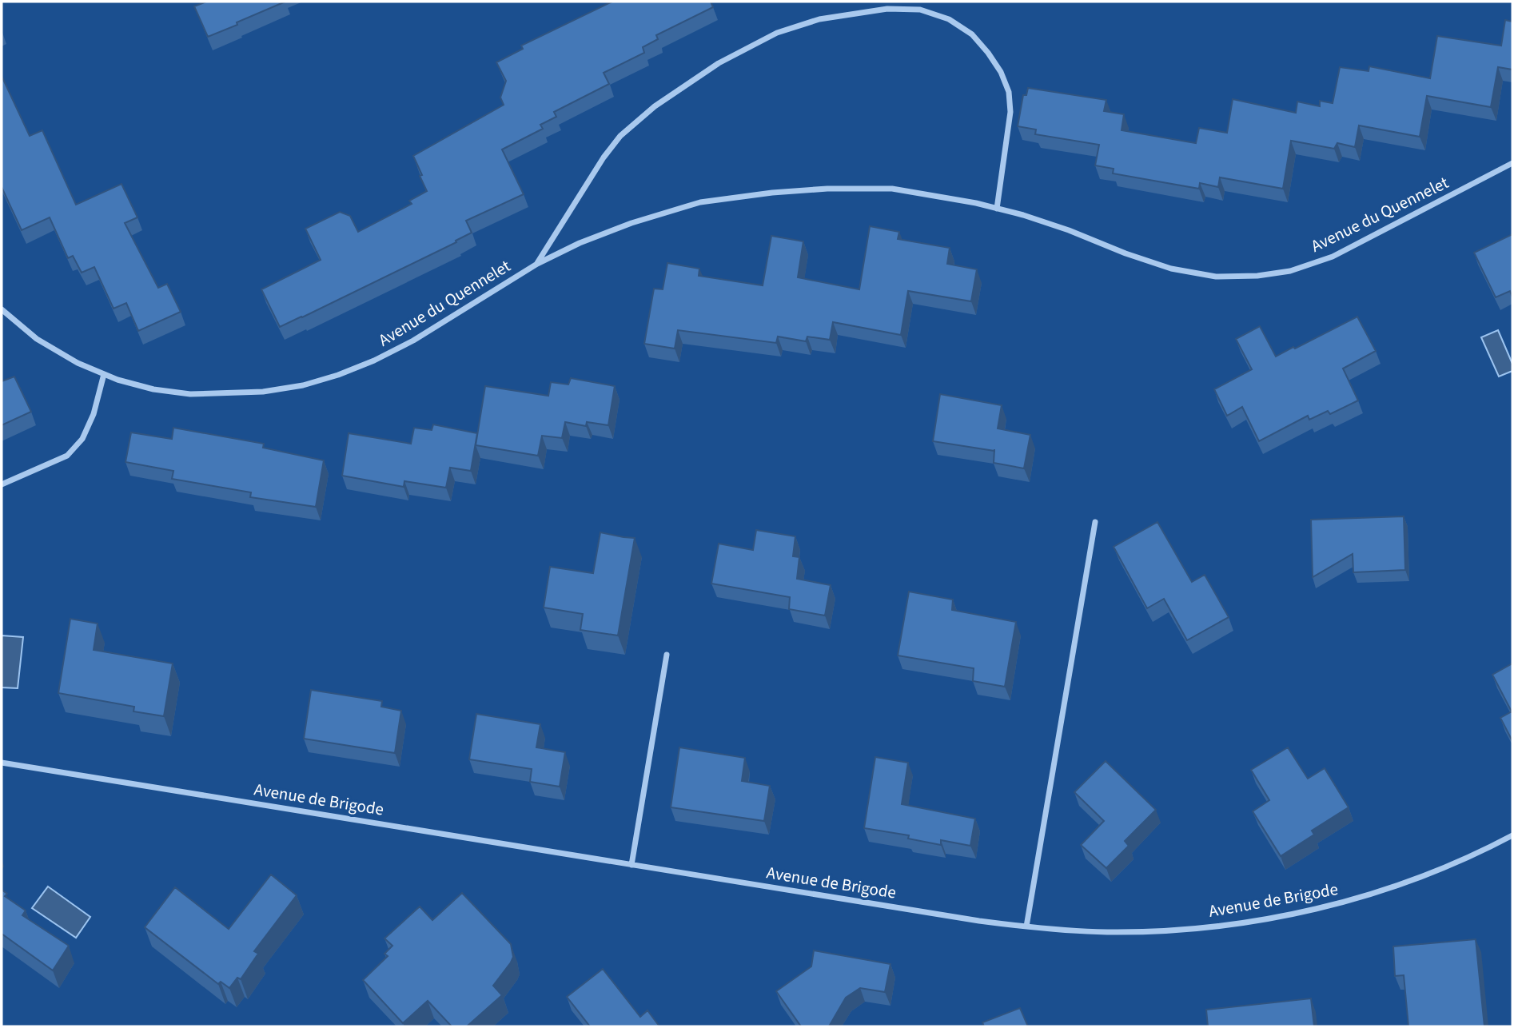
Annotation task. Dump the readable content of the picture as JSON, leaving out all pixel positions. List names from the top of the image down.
{
  "streets": {
    "street": ["Avenue du Quennelet", "Avenue de Brigode"]
  }
}
